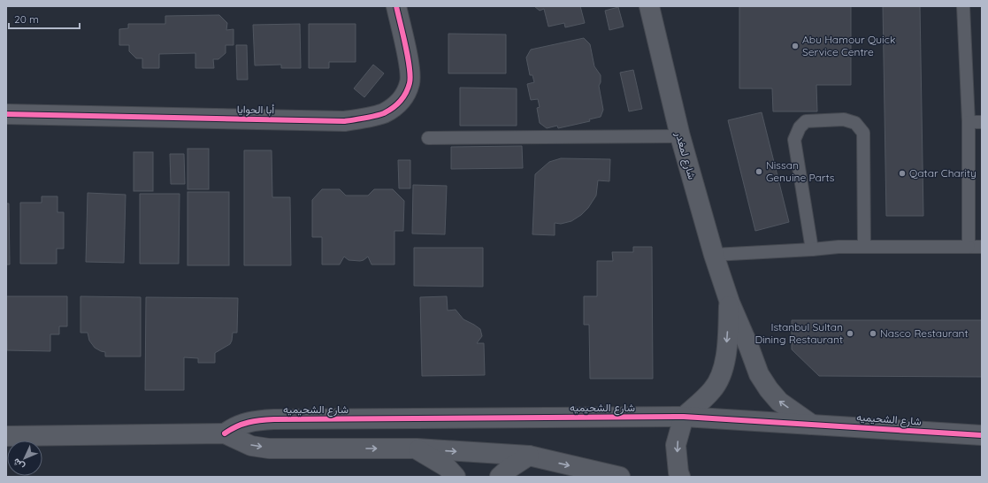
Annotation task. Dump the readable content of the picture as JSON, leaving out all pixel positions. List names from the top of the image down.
{
  "streets": {
    "street": ["أبا الحوايا", "شارع لمغدر", "شارع الشحيميه"]
  },
  "crossings": [
    ["شارع لمغدر", "شارع الشحيميه"]
  ],
  "places": [
    "Abu Hamour Quick Service Centre",
    "Nissan Genuine Parts",
    "Qatar Charity",
    "Istanbul Sultan Dining Restaurant",
    "Nasco Restaurant"
  ],
  "scale_bar": "20 m",
  "north": "bottom left"
}
